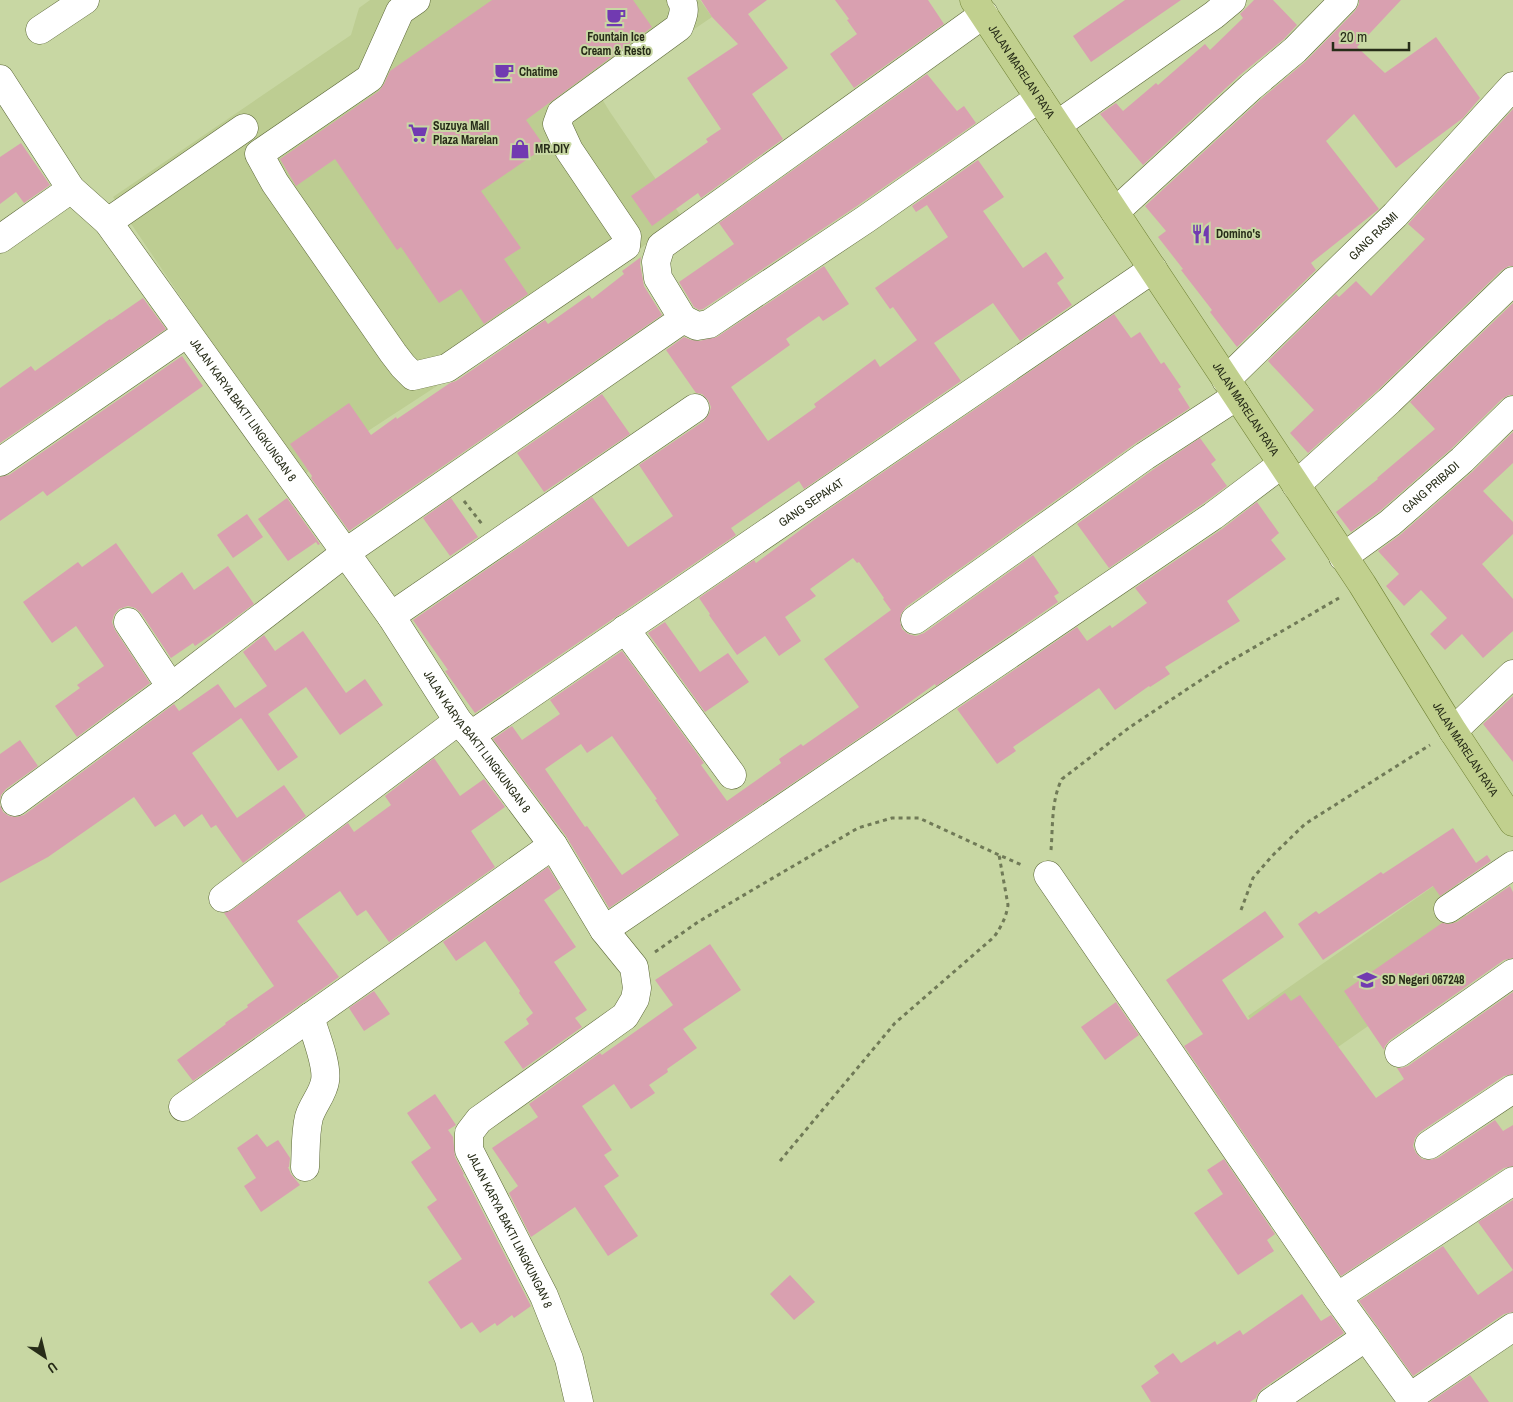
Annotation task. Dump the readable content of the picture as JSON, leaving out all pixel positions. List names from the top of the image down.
{
  "streets": {
    "main road": ["JALAN MARELAN RAYA"],
    "street": [
      "GANG RASMI",
      "JALAN KARYA BAKTI LINGKUNGAN 8",
      "GANG PRIBADI",
      "GANG SEPAKAT"
    ]
  },
  "crossings": [
    ["JALAN MARELAN RAYA", "GANG RASMI"],
    ["JALAN MARELAN RAYA", "GANG PRIBADI"],
    ["JALAN MARELAN RAYA", "GANG SEPAKAT"],
    ["JALAN KARYA BAKTI LINGKUNGAN 8", "GANG SEPAKAT"]
  ],
  "places": {
    "cafe": ["Fountain Ice Cream & Resto", "Chatime"],
    "supermarket": ["Suzuya Mall Plaza Marelan"],
    "shop": ["MR.DIY"],
    "restaurant": ["Domino's"],
    "school or university": ["SD Negeri 067248"]
  },
  "scale_bar": "20 m",
  "north": "bottom right"
}
